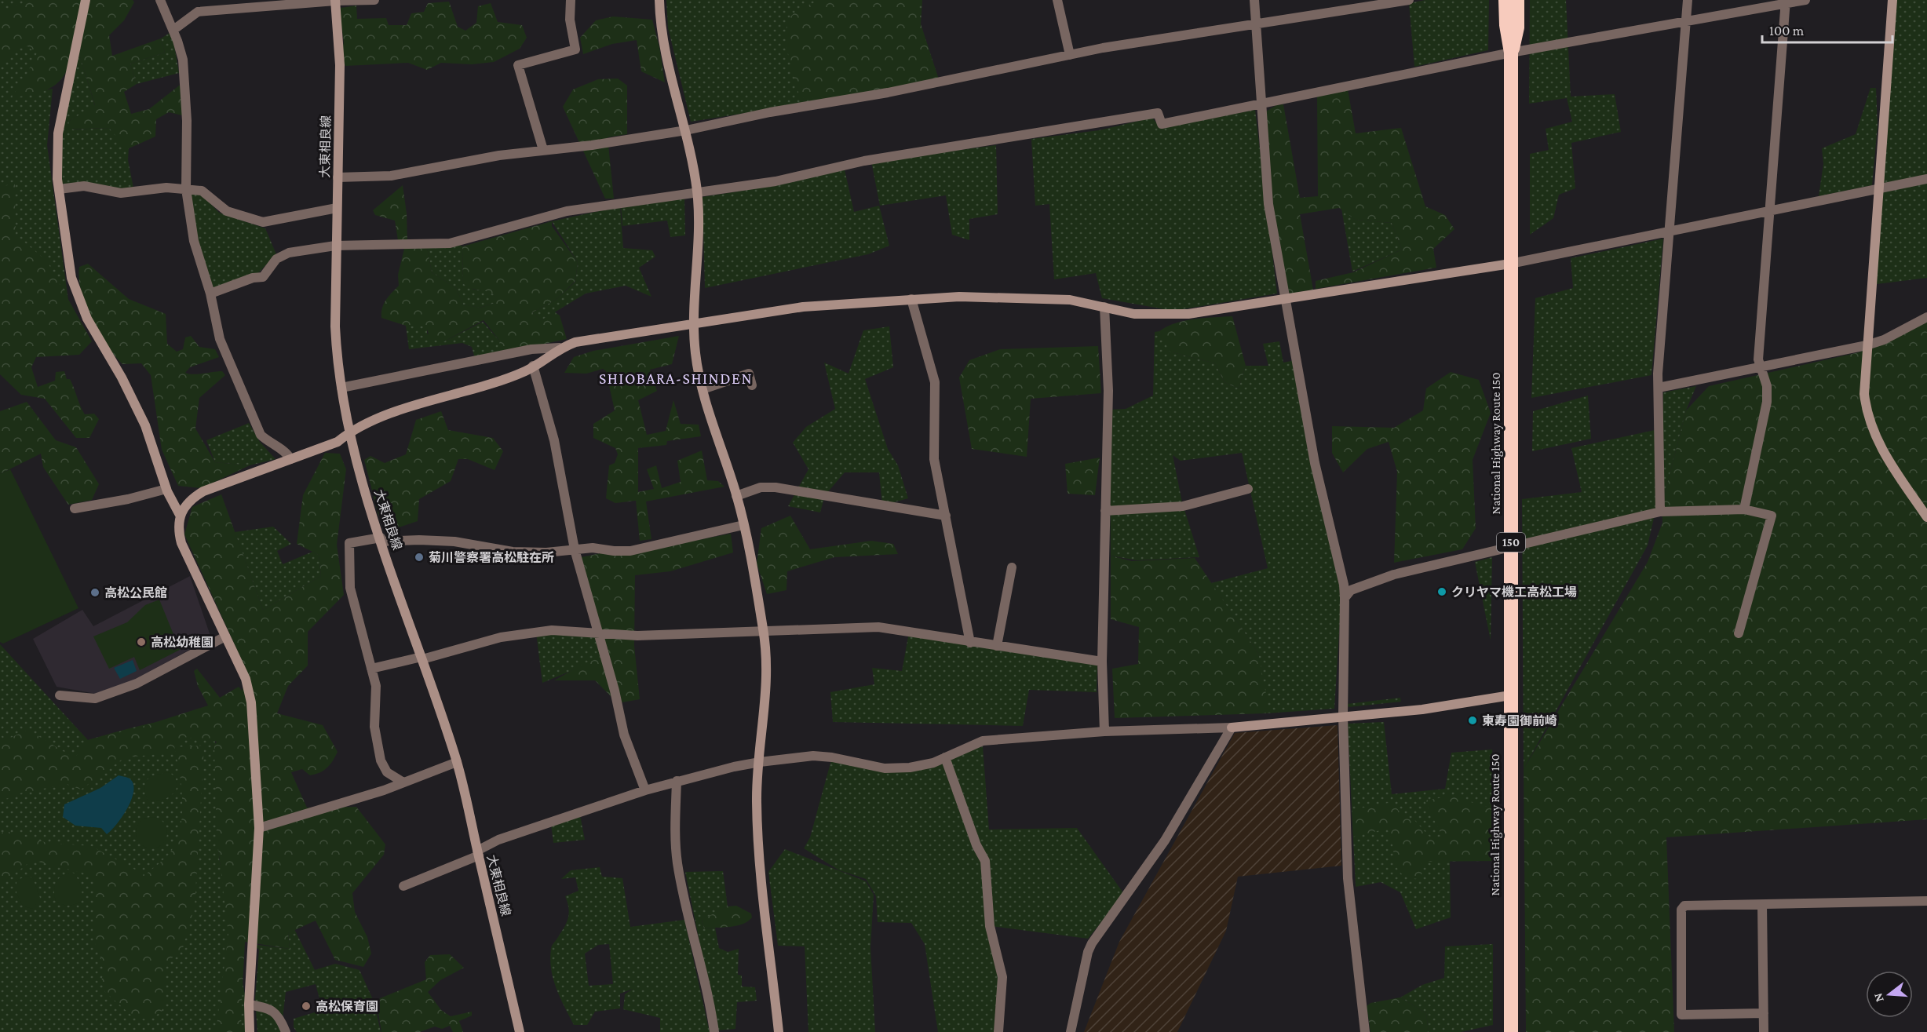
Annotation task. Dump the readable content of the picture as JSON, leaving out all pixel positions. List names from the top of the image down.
{
  "streets": {
    "highway": ["National Highway Route 150", "150"],
    "street": ["大東相良線"]
  },
  "districts": ["SHIOBARA-SHINDEN"],
  "places": [
    "菊川警察署高松駐在所",
    "クリヤマ機工高松工場",
    "高松公民館",
    "高松幼稚園",
    "東寿園御前崎",
    "高松保育園"
  ],
  "scale_bar": "100 m",
  "north": "left"
}
